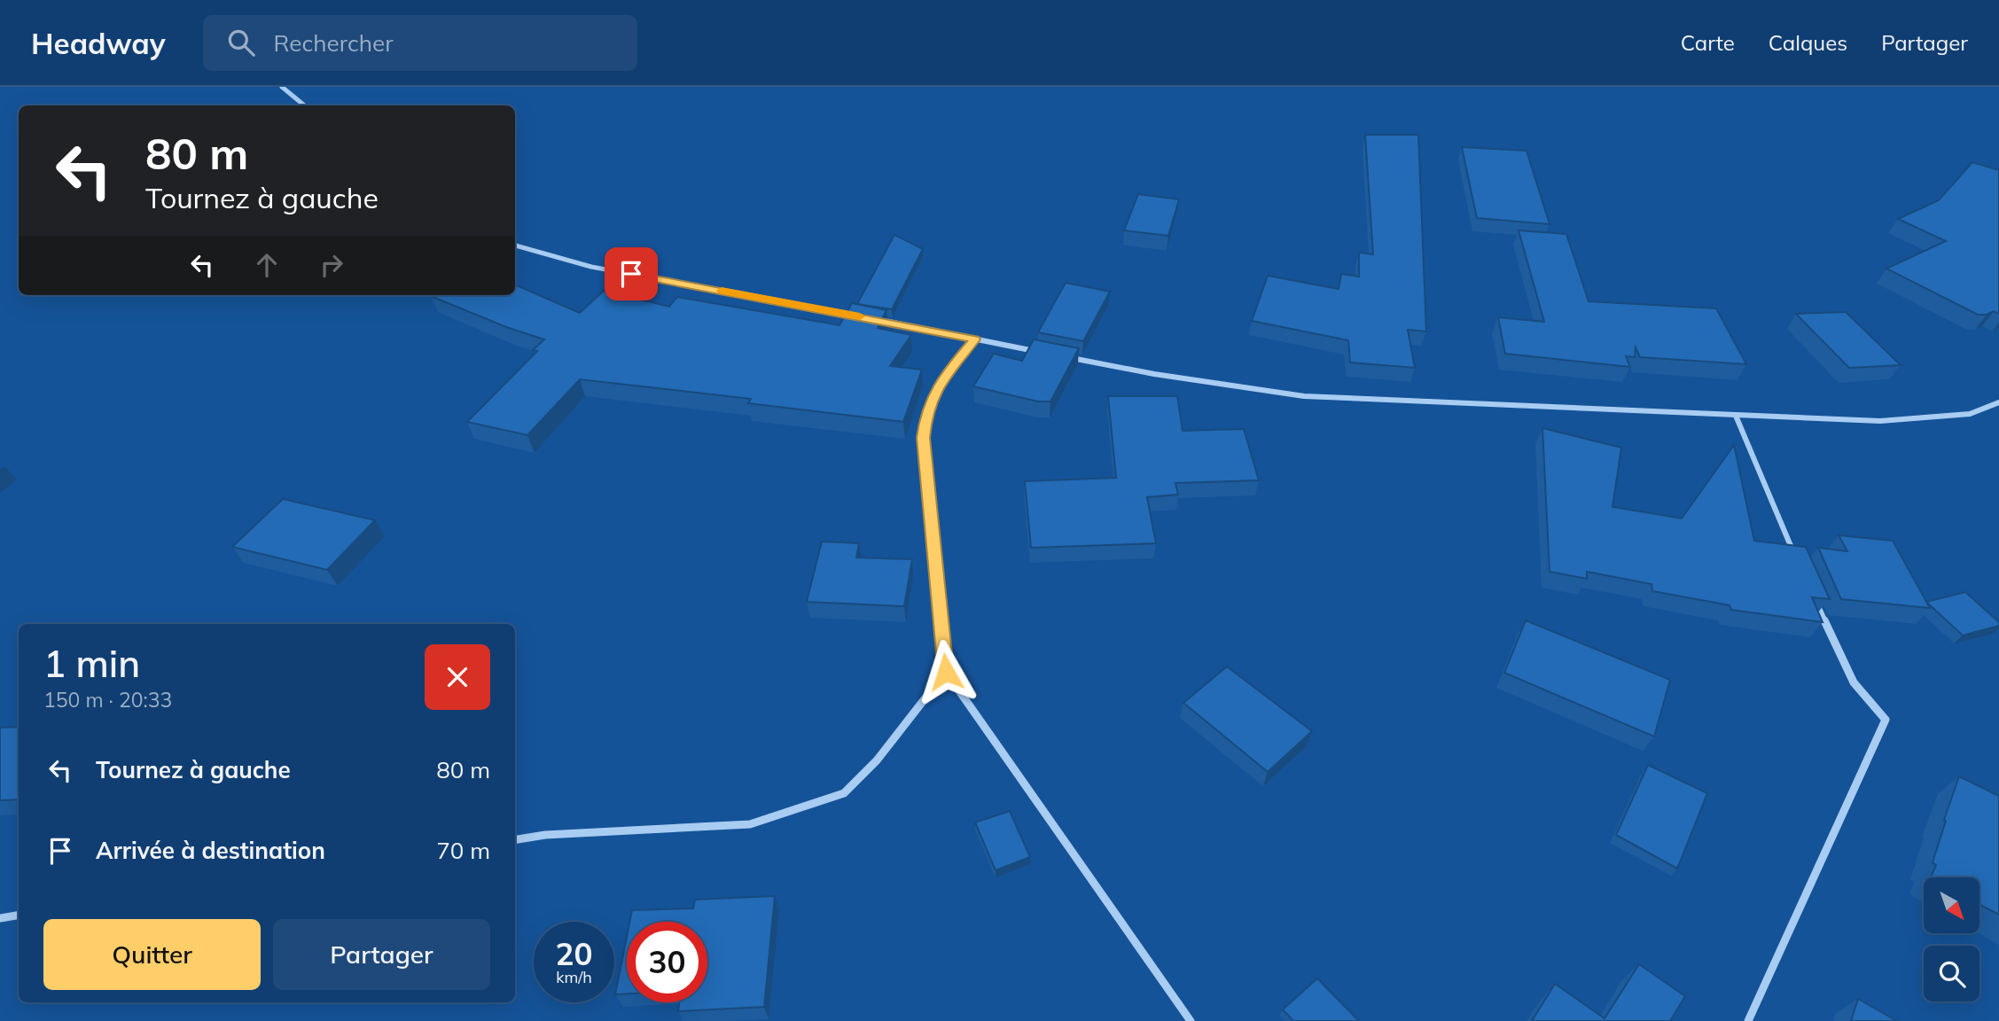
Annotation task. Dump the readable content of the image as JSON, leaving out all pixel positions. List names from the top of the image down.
{
  "north": "bottom right",
  "page": {
    "header": "Headway",
    "search": "Rechercher",
    "nav": ["Carte", "Calques", "Partager"],
    "turn": ["80 m", "Tournez à gauche"],
    "heading": ["1 min", "150 m · 20:33"],
    "list": [
      {
        "name": "Tournez à gauche",
        "value": "80 m"
      },
      {
        "name": "Arrivée à destination",
        "value": "70 m"
      }
    ],
    "buttons": ["Quitter", "Partager"],
    "speed": "20 km/h",
    "limit": "30"
  }
}
